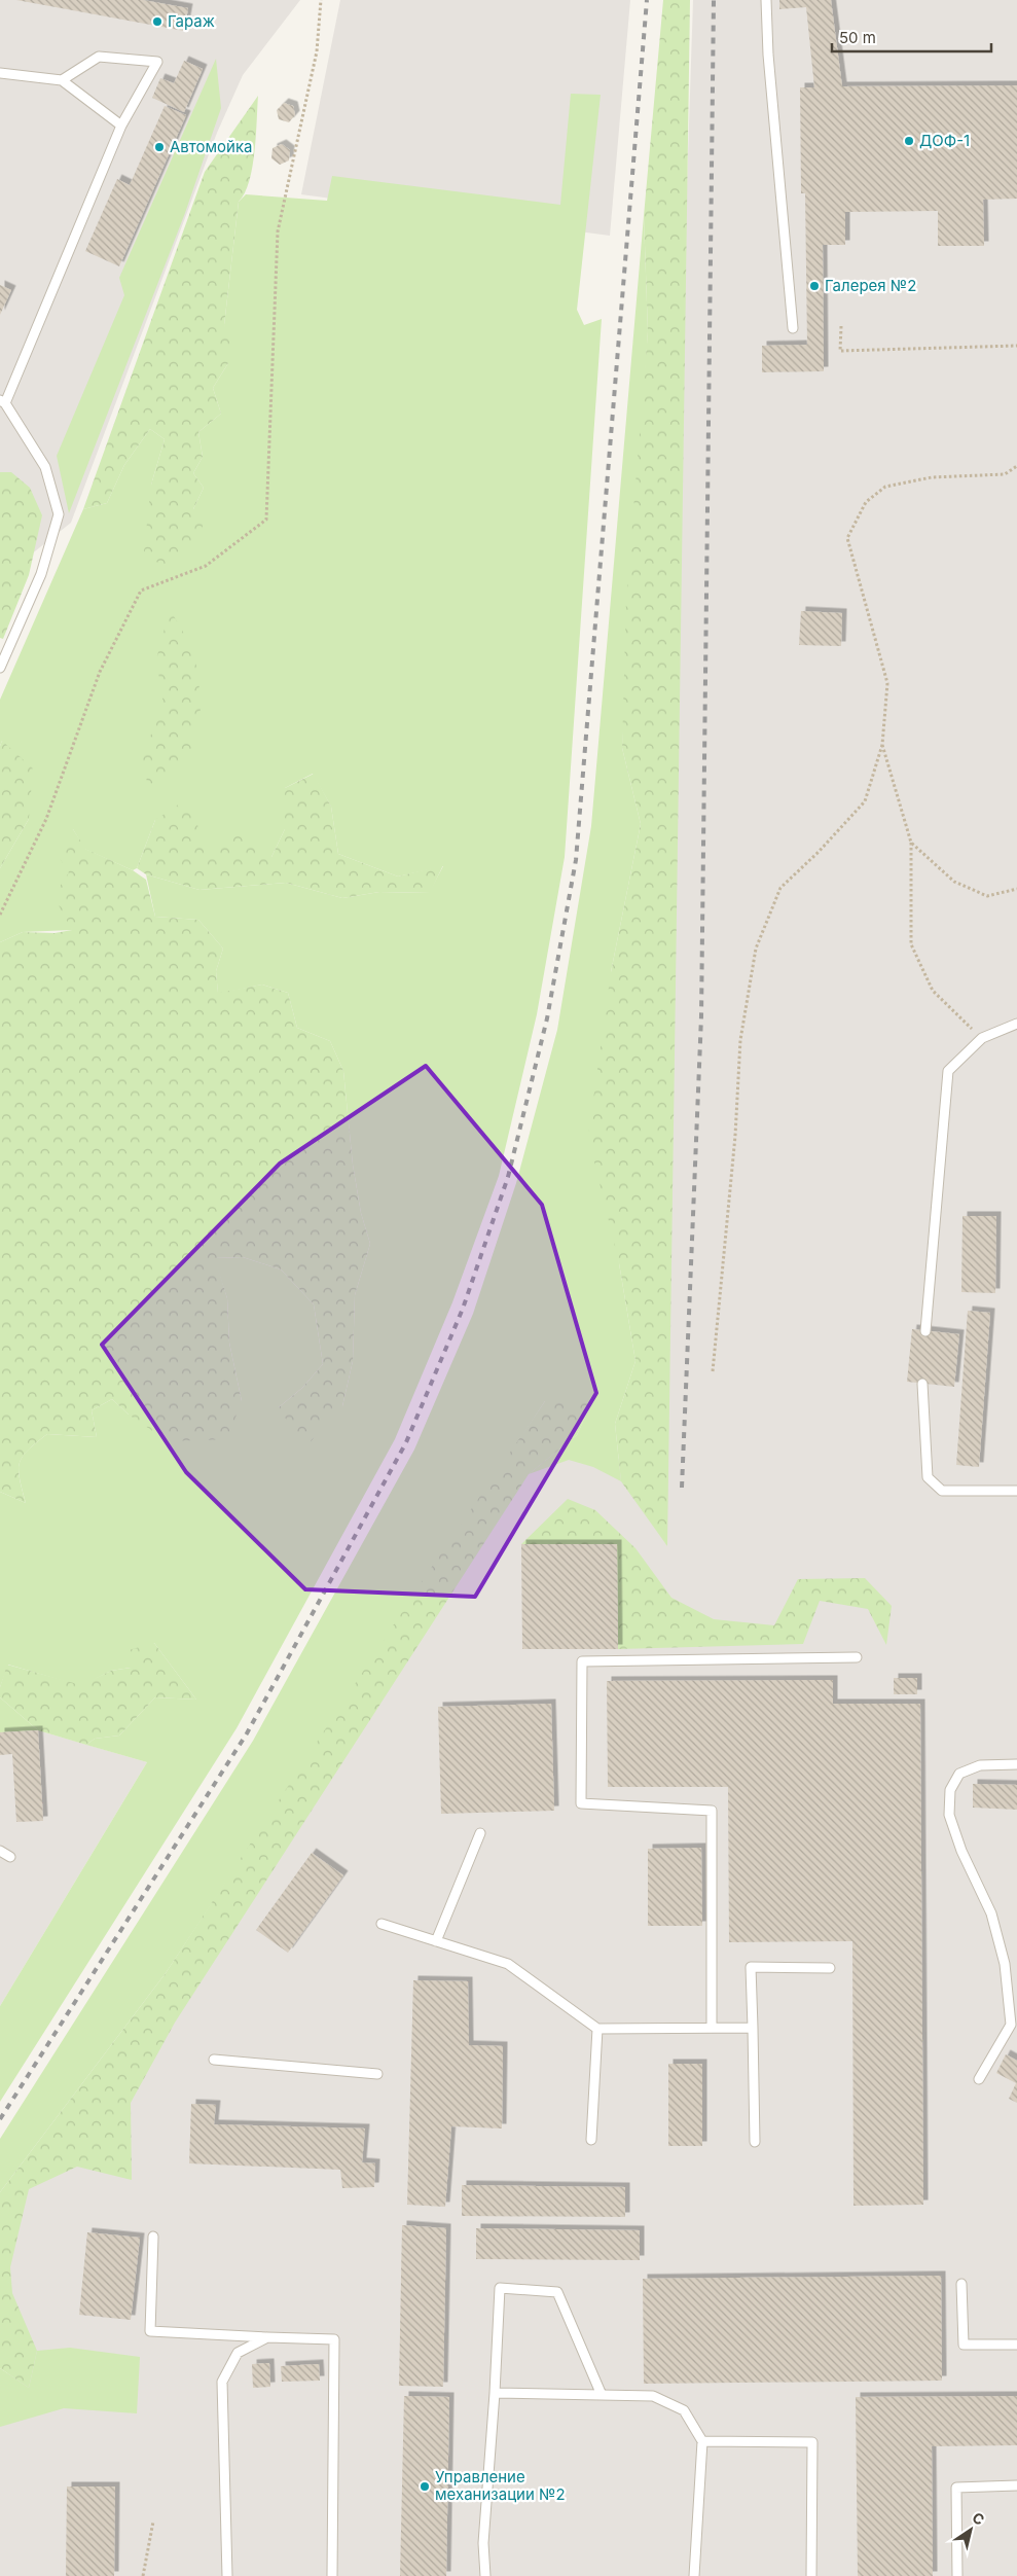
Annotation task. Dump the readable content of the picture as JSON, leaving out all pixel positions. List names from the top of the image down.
{
  "places": [
    "Гараж",
    "ДОФ-1",
    "Автомойка",
    "Галерея №2",
    "Управление механизации №2"
  ],
  "scale_bar": "50 m",
  "north": "top right"
}
